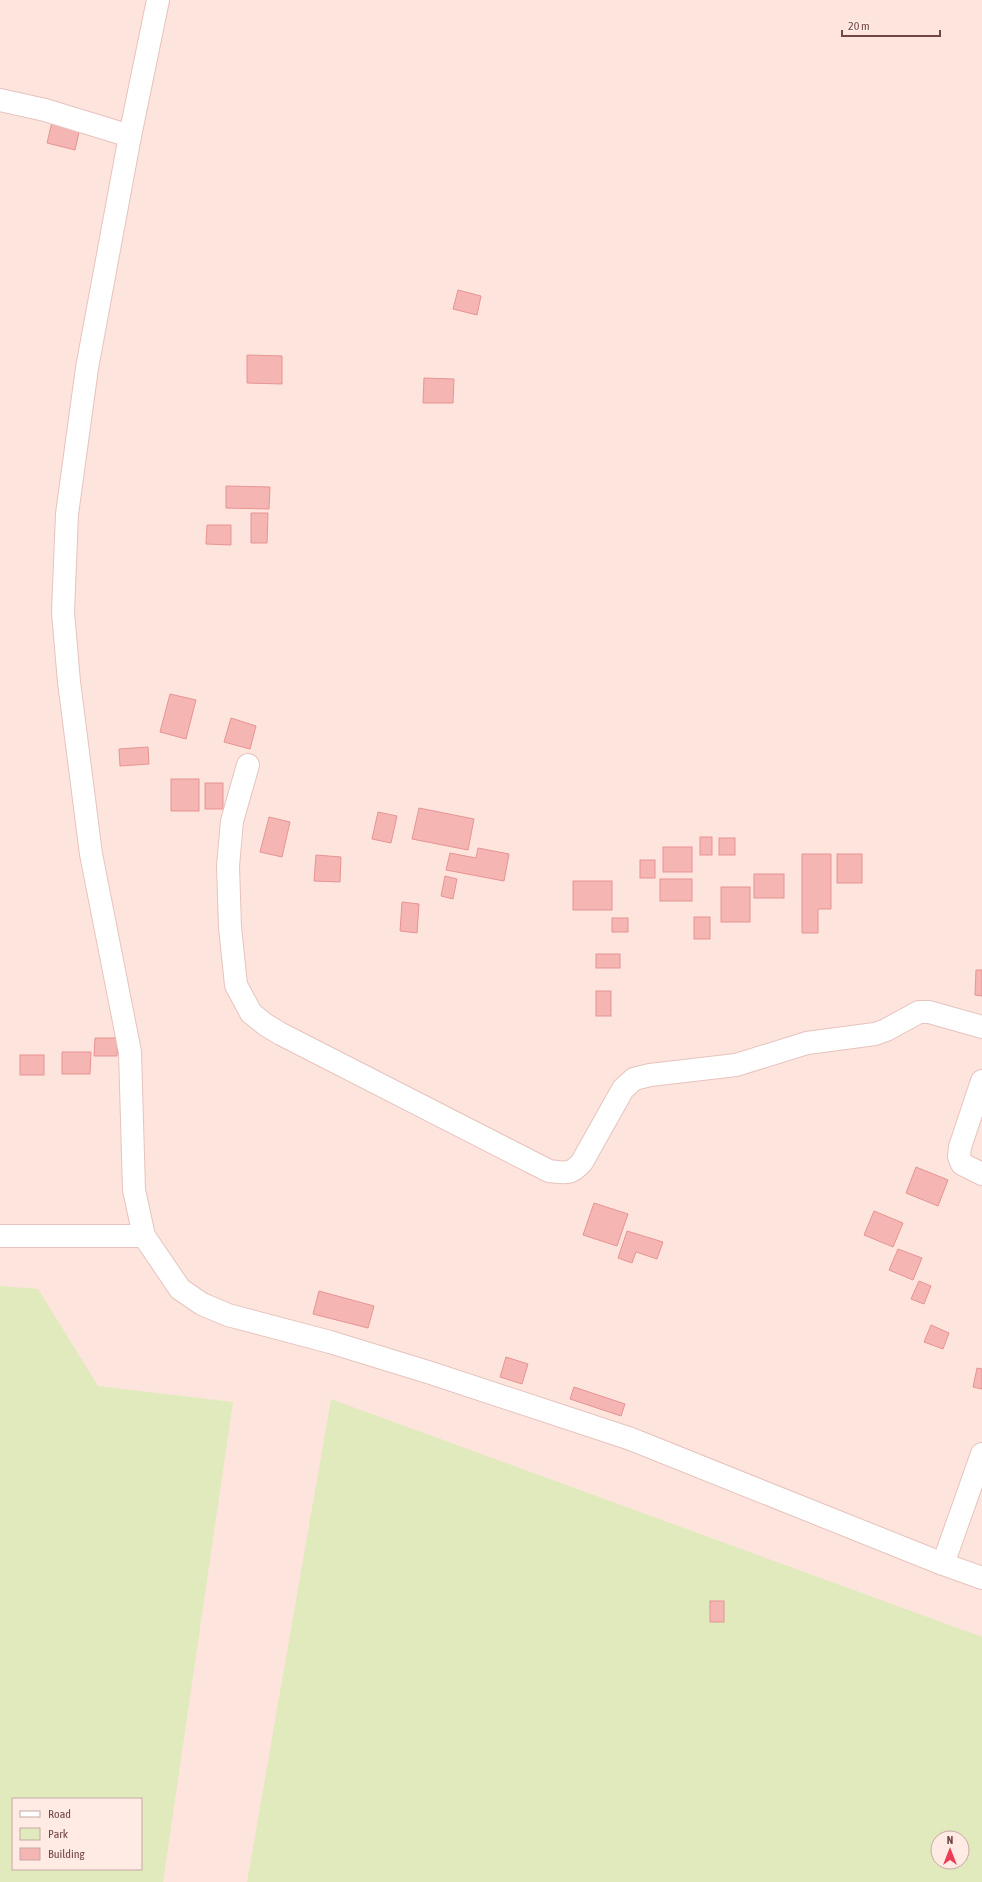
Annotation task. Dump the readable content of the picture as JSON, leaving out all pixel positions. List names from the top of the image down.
{
  "legend": ["Road", "Park", "Building"],
  "scale_bar": "20 m",
  "north": "top"
}
